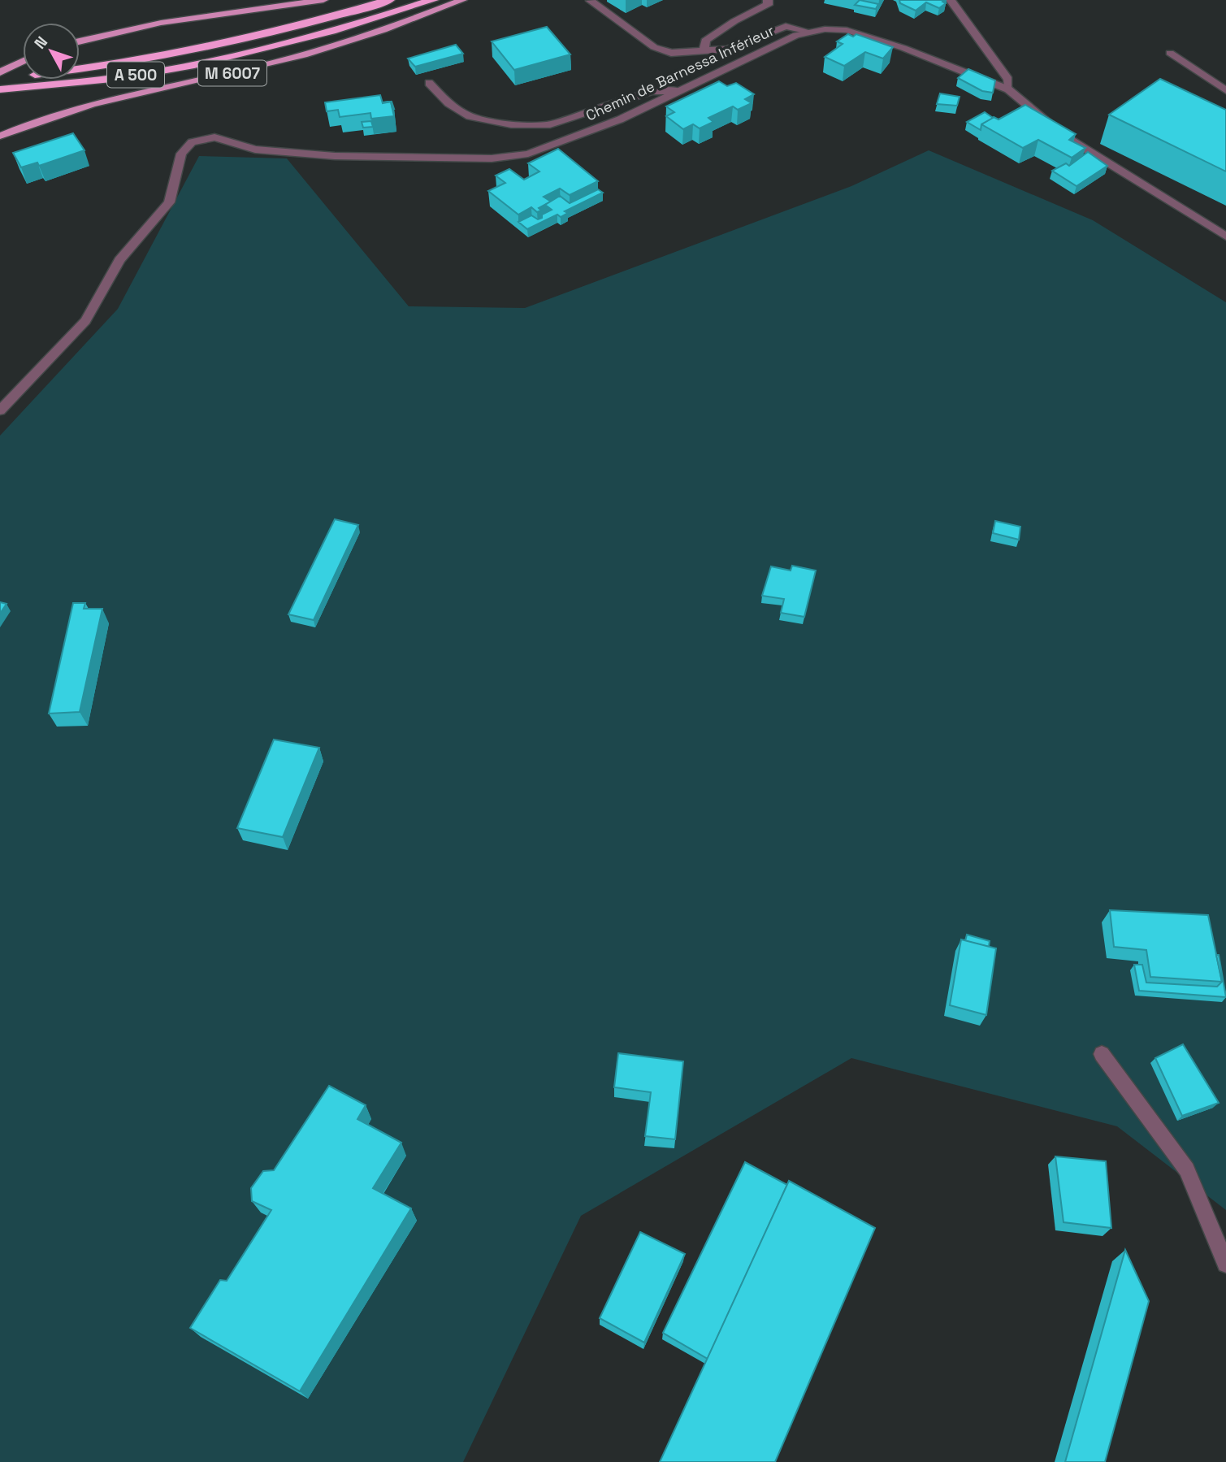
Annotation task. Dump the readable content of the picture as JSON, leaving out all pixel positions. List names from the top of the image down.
{
  "streets": {
    "highway": ["A 500"],
    "main road": ["M 6007"],
    "street": ["Chemin de Barnessa Inférieur"]
  },
  "north": "top left"
}
